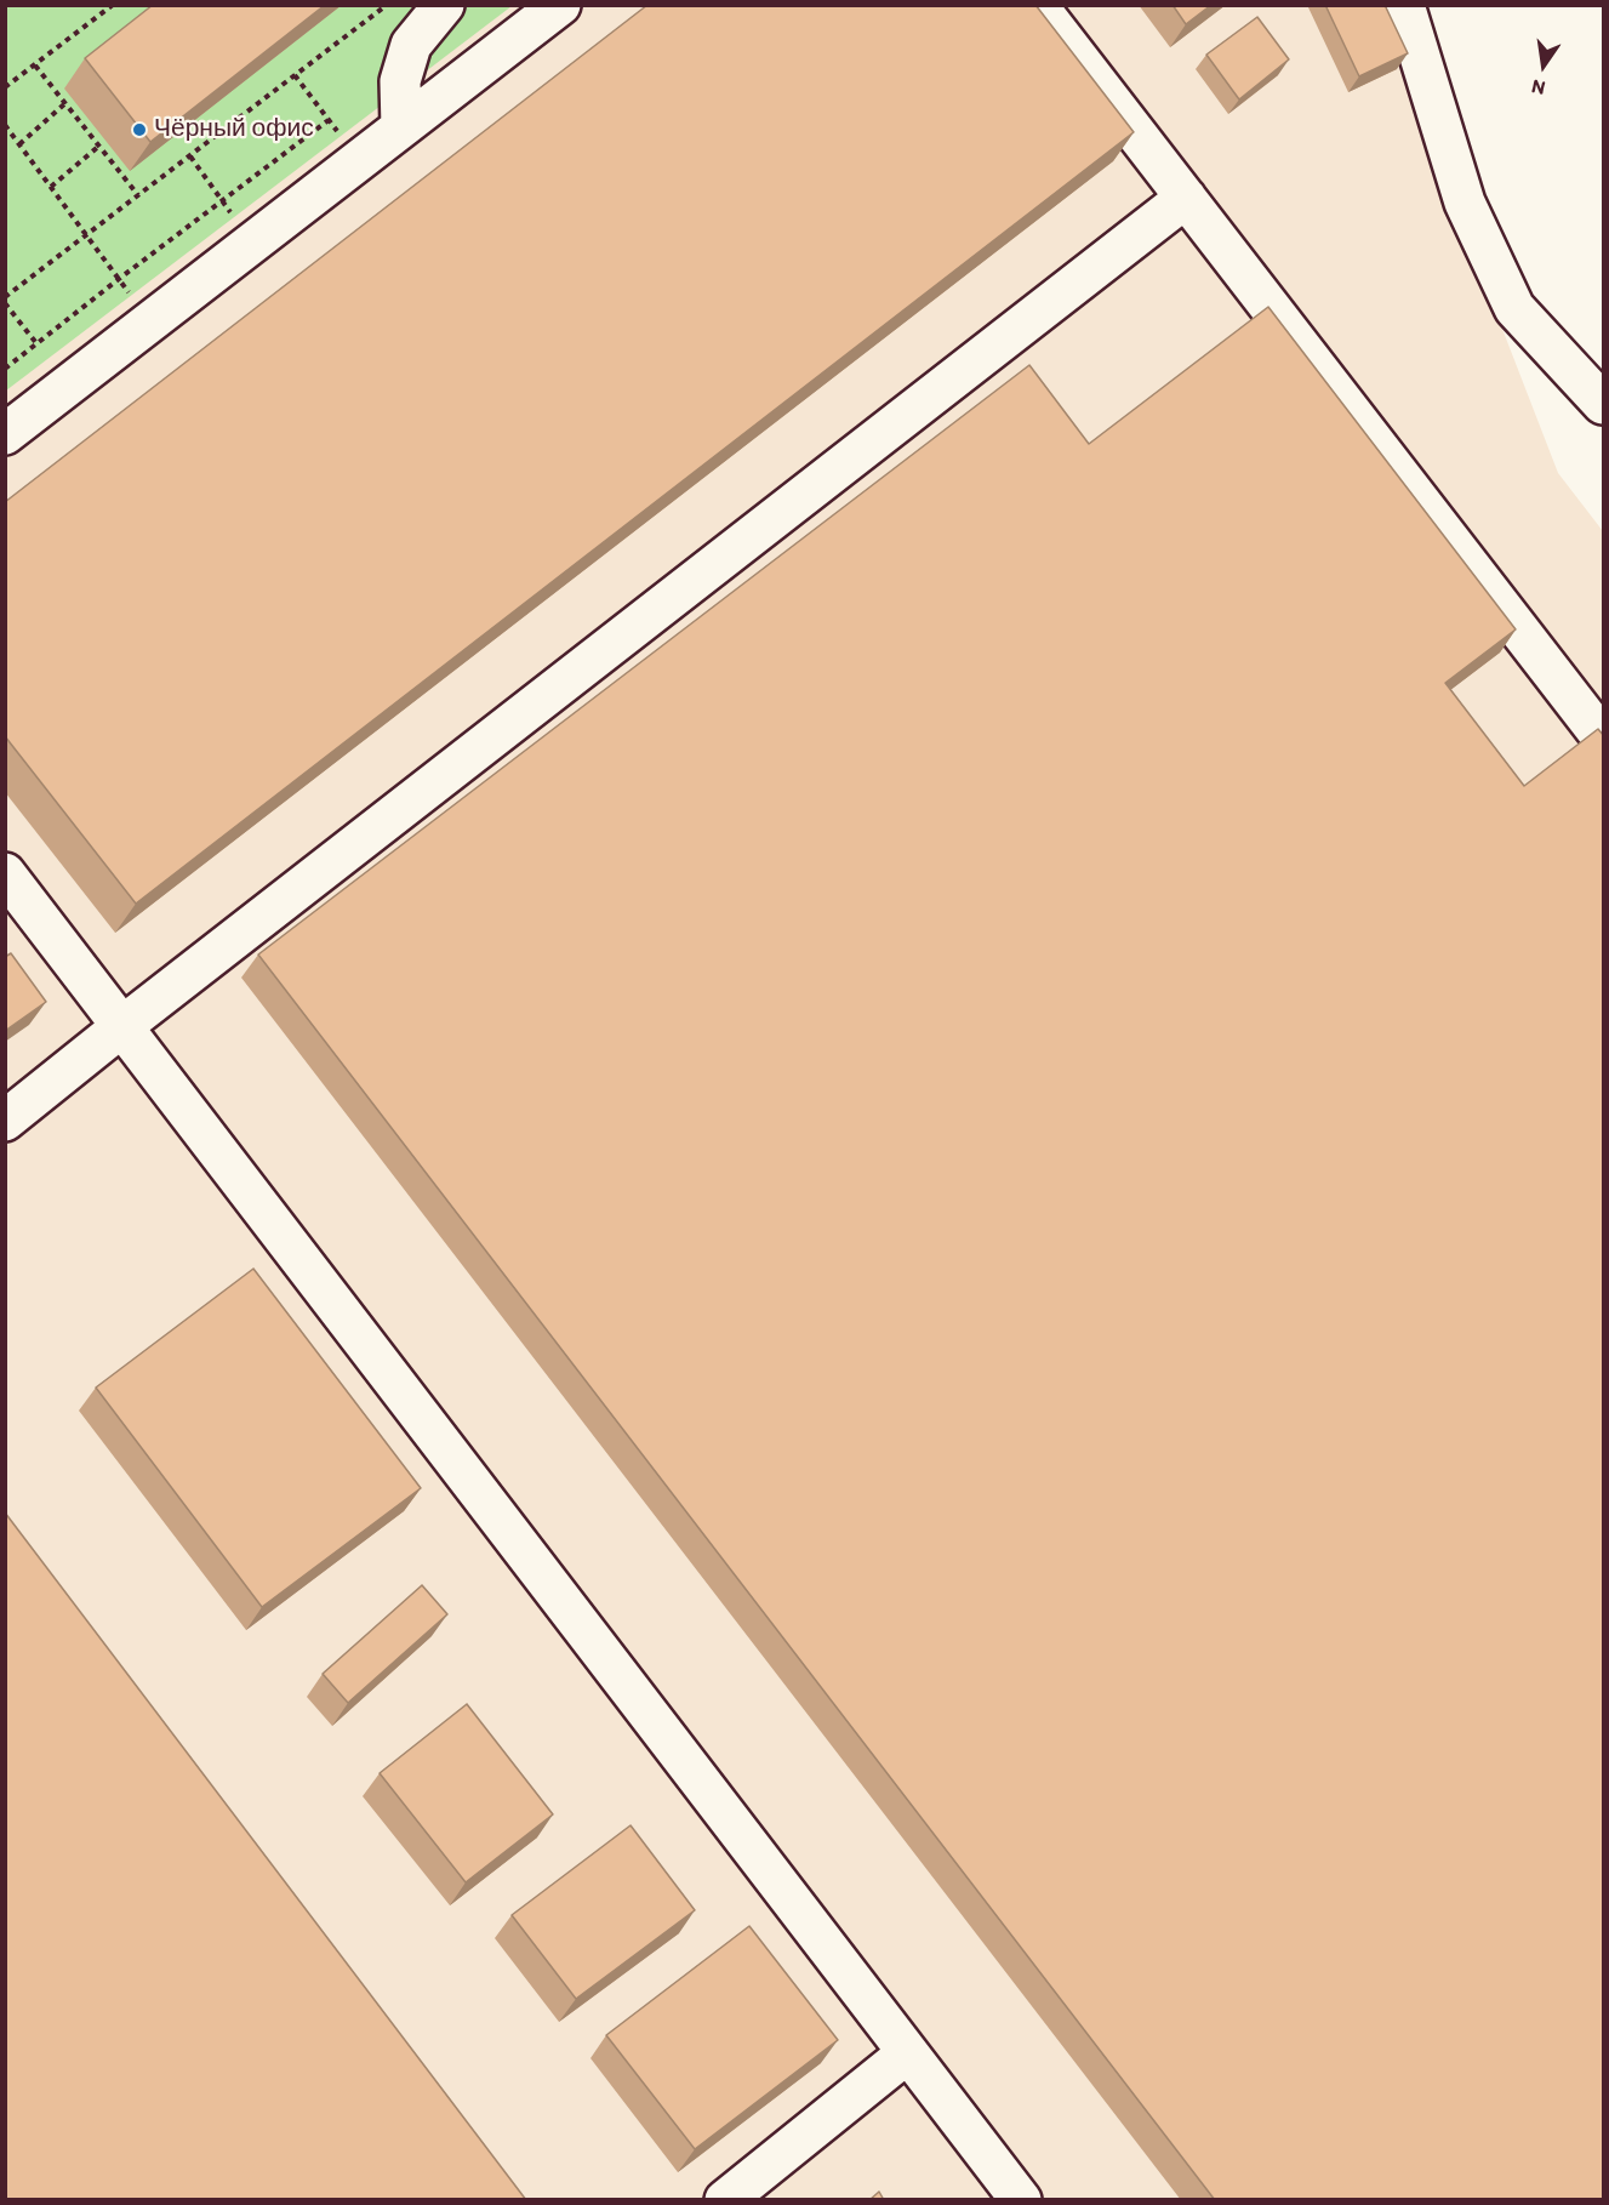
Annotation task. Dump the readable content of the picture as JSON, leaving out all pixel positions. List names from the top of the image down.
{
  "places": ["Чёрный офис"],
  "north": "bottom"
}
